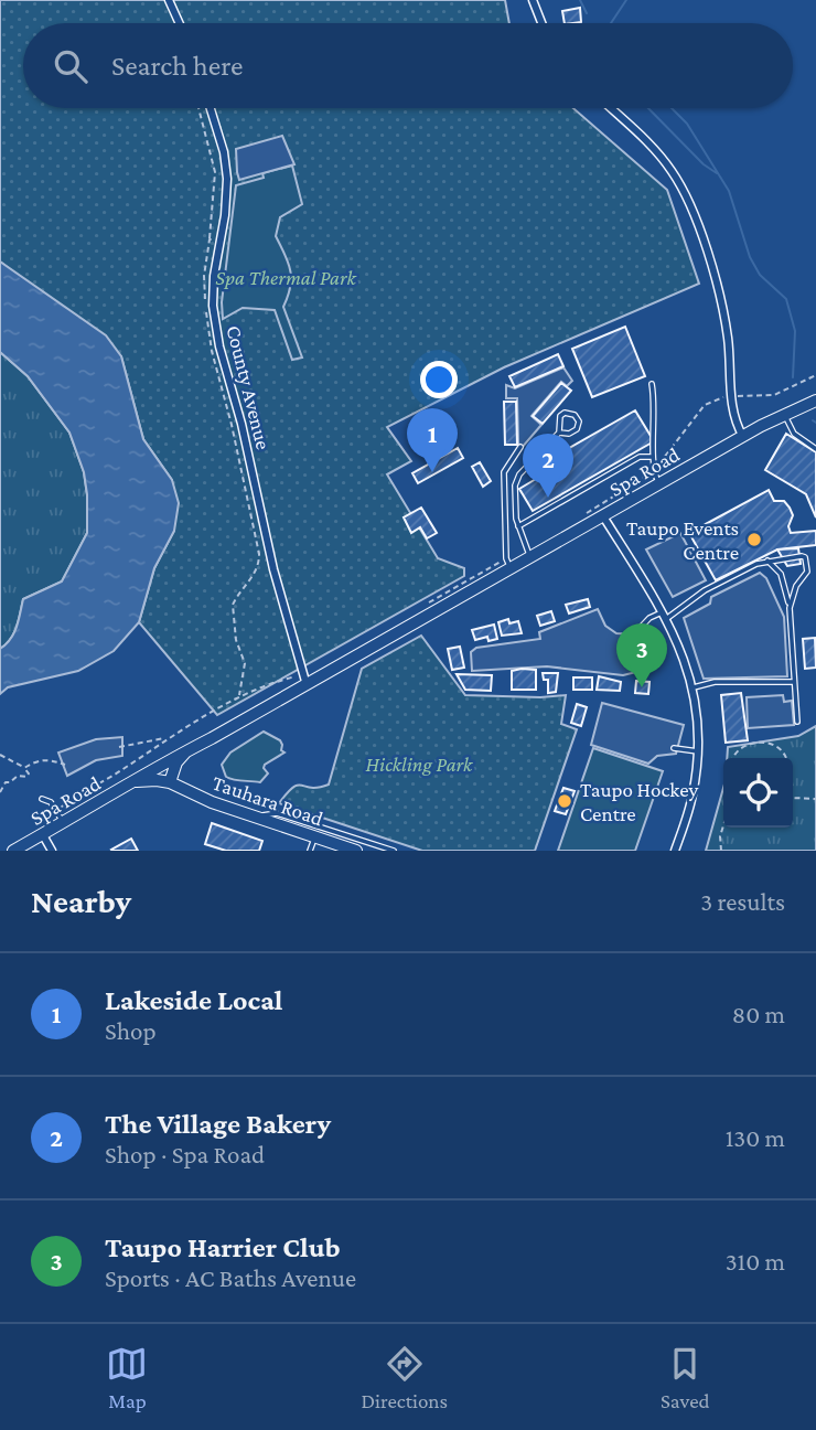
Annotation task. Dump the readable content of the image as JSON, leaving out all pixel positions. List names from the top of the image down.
{
  "streets": {
    "main road": ["Spa Road", "Tauhara Road"],
    "street": ["County Avenue"]
  },
  "crossings": [
    ["County Avenue", "Spa Road"]
  ],
  "parks": ["Spa Thermal Park", "Hickling Park"],
  "places": ["Taupo Events Centre", "Taupo Hockey Centre"],
  "page": {
    "search": "Search here",
    "pins": ["1", "2", "3"],
    "heading": ["Nearby", "3 results"],
    "list": [
      {
        "mark": "1",
        "name": "Lakeside Local",
        "note": "Shop",
        "value": "80 m"
      },
      {
        "mark": "2",
        "name": "The Village Bakery",
        "note": "Shop · Spa Road",
        "value": "130 m"
      },
      {
        "mark": "3",
        "name": "Taupo Harrier Club",
        "note": "Sports · AC Baths Avenue",
        "value": "310 m"
      }
    ],
    "nav": ["Map", "Directions", "Saved"]
  }
}
